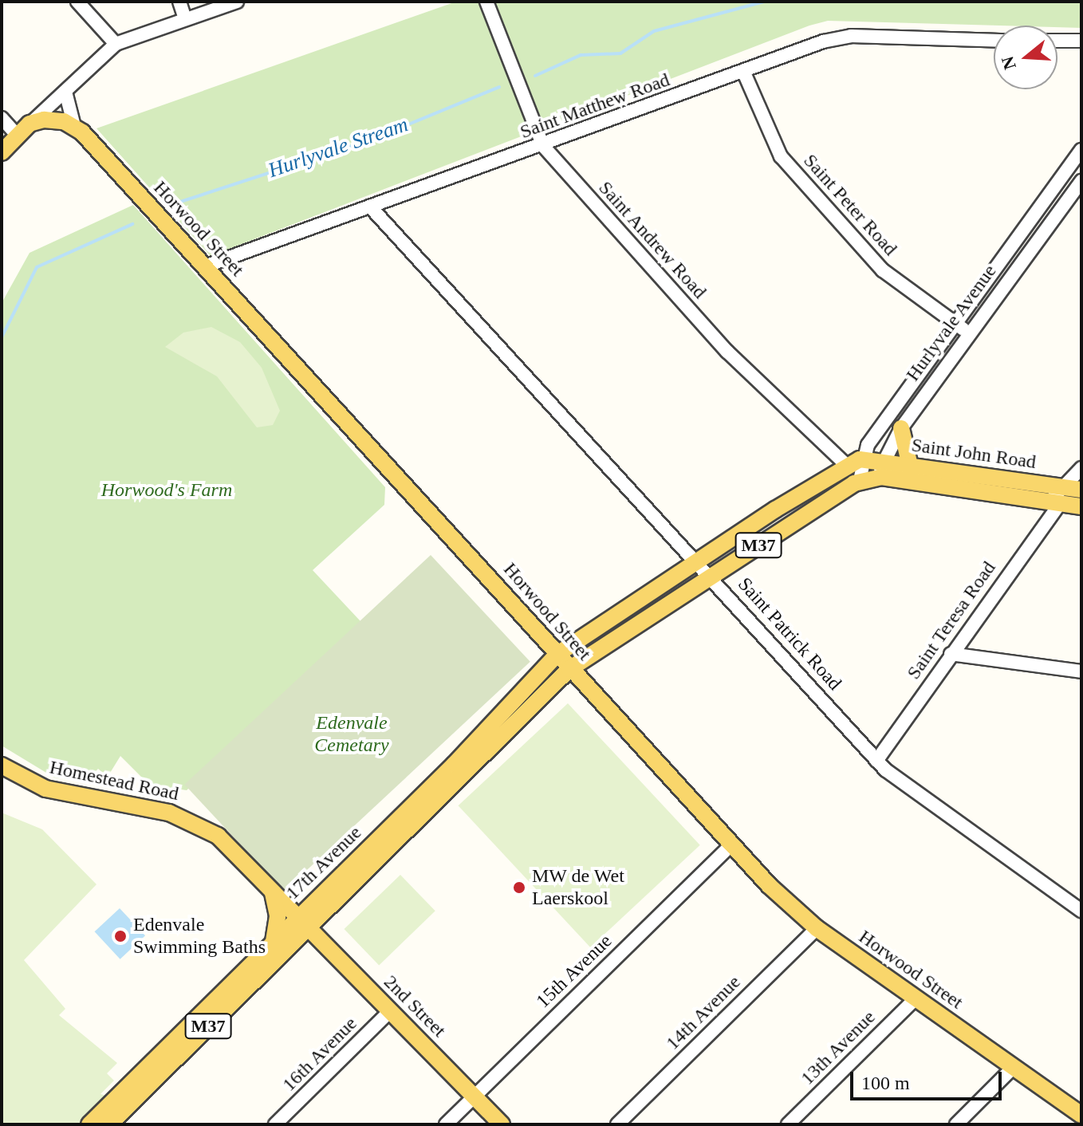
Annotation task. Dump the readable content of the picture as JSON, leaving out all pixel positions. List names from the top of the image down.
{
  "streets": {
    "main road": [
      "Horwood Street",
      "Hurlyvale Avenue",
      "Saint John Road",
      "M37",
      "Homestead Road",
      "17th Avenue",
      "2nd Street"
    ],
    "street": [
      "Saint Matthew Road",
      "Saint Peter Road",
      "Saint Andrew Road",
      "Saint Teresa Road",
      "Saint Patrick Road",
      "15th Avenue",
      "14th Avenue",
      "13th Avenue",
      "16th Avenue"
    ]
  },
  "crossings": [
    ["Saint Matthew Road", "Saint Peter Road"],
    ["Saint Matthew Road", "Horwood Street"],
    ["Saint Matthew Road", "Saint Andrew Road"],
    ["Saint Matthew Road", "Saint Patrick Road"],
    ["Saint Peter Road", "Hurlyvale Avenue"],
    ["Horwood Street", "Hurlyvale Avenue"],
    ["Horwood Street", "M37"],
    ["Horwood Street", "17th Avenue"],
    ["Horwood Street", "15th Avenue"],
    ["Horwood Street", "14th Avenue"],
    ["Horwood Street", "13th Avenue"],
    ["Saint Andrew Road", "Hurlyvale Avenue"],
    ["Saint Andrew Road", "Saint John Road"],
    ["Hurlyvale Avenue", "Saint John Road"],
    ["Hurlyvale Avenue", "M37"],
    ["Hurlyvale Avenue", "Saint Patrick Road"],
    ["Hurlyvale Avenue", "17th Avenue"],
    ["Saint John Road", "M37"],
    ["Saint John Road", "Saint Teresa Road"],
    ["M37", "Saint Patrick Road"],
    ["M37", "17th Avenue"],
    ["Saint Teresa Road", "Saint Patrick Road"],
    ["Homestead Road", "17th Avenue"],
    ["Homestead Road", "2nd Street"],
    ["17th Avenue", "2nd Street"],
    ["15th Avenue", "2nd Street"],
    ["2nd Street", "16th Avenue"]
  ],
  "water": ["Hurlyvale Stream"],
  "parks": ["Horwood's Farm", "Edenvale Cemetary"],
  "places": ["MW de Wet Laerskool", "Edenvale Swimming Baths"],
  "scale_bar": "100 m",
  "north": "left"
}
